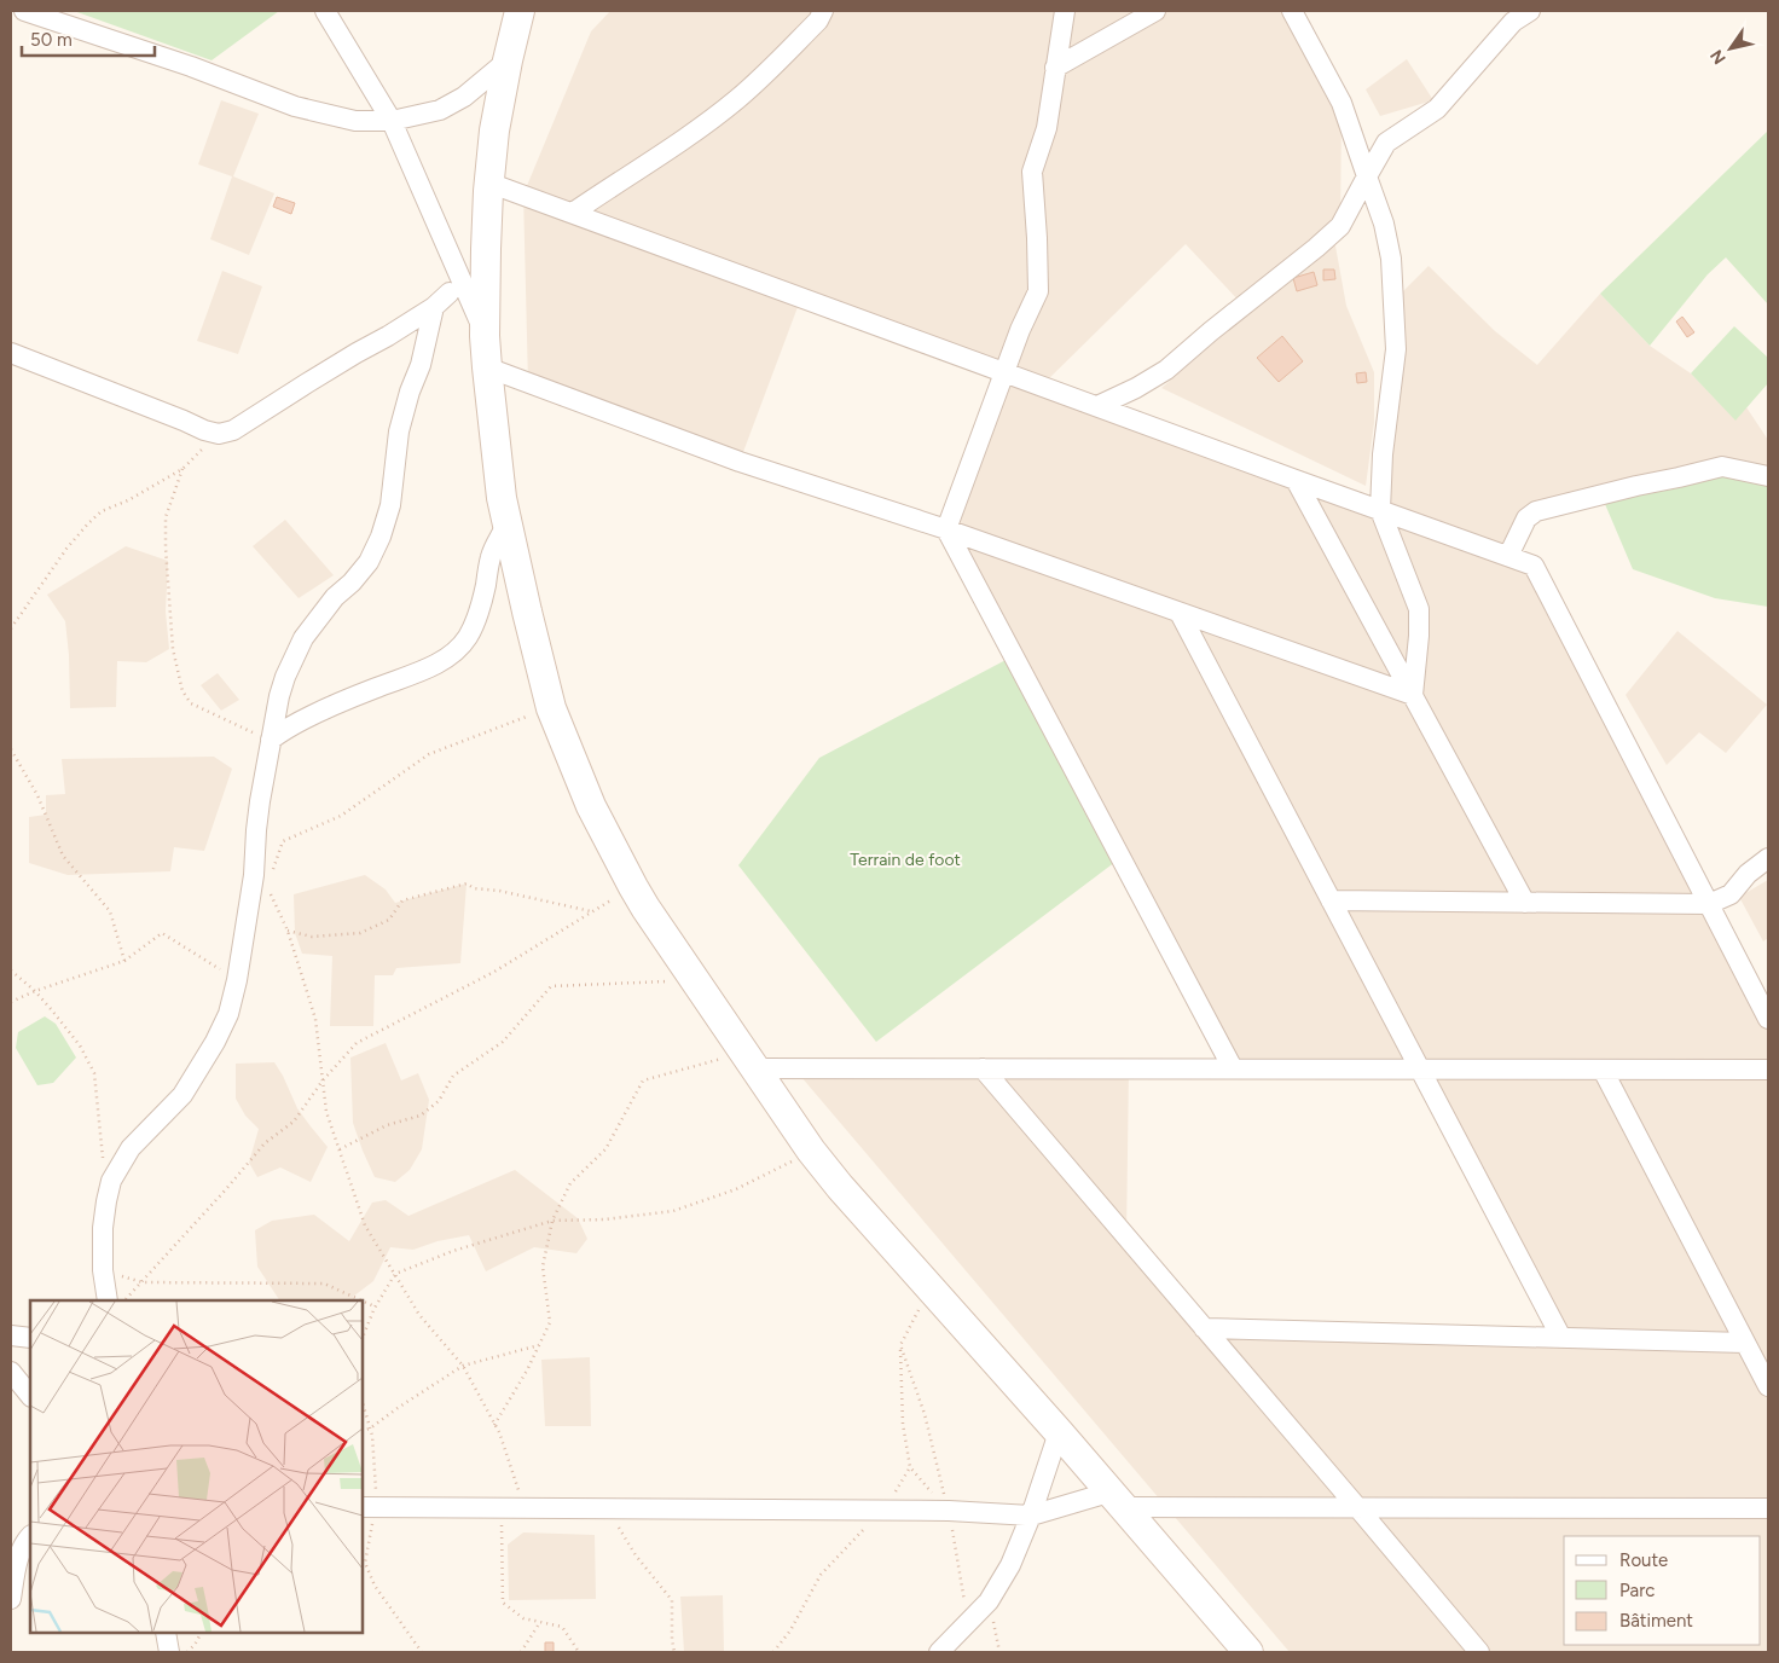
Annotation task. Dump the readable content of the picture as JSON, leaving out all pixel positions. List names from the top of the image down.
{
  "parks": ["Terrain de foot"],
  "legend": ["Route", "Parc", "Bâtiment"],
  "scale_bar": "50 m",
  "north": "bottom left"
}
